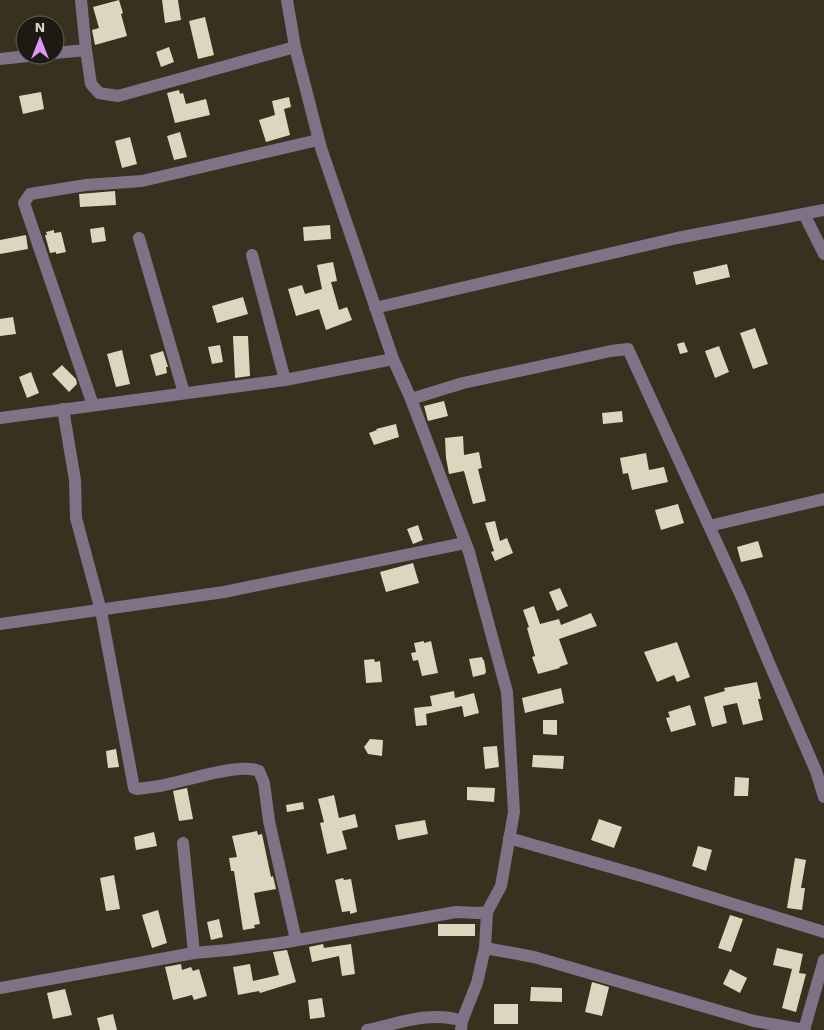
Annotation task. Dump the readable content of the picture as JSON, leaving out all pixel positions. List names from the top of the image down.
{
  "north": "top"
}
